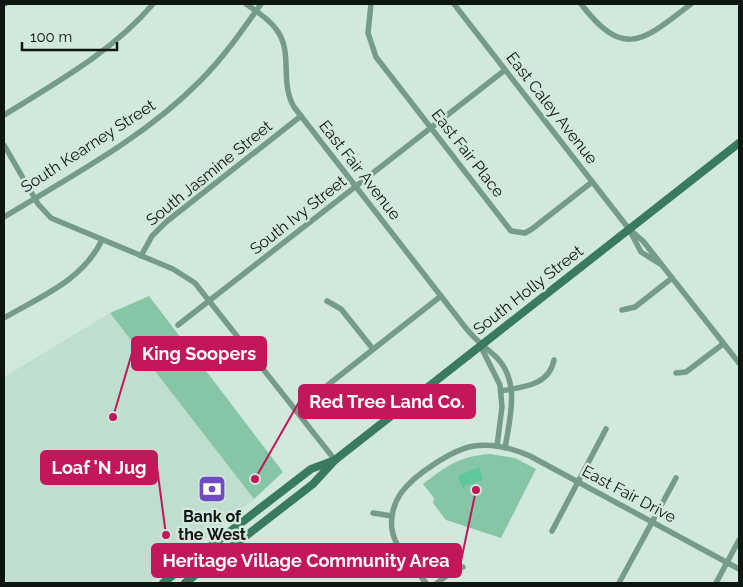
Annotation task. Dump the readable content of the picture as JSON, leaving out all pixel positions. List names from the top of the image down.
{
  "streets": {
    "main road": ["South Holly Street"],
    "street": [
      "East Caley Avenue",
      "South Kearney Street",
      "East Fair Place",
      "East Fair Avenue",
      "South Jasmine Street",
      "South Ivy Street",
      "East Fair Drive"
    ]
  },
  "crossings": [
    ["East Caley Avenue", "East Fair Place"],
    ["East Caley Avenue", "South Ivy Street"],
    ["East Caley Avenue", "South Holly Street"],
    ["South Kearney Street", "East Fair Avenue"],
    ["East Fair Place", "South Ivy Street"],
    ["East Fair Avenue", "South Jasmine Street"],
    ["East Fair Avenue", "South Ivy Street"],
    ["East Fair Avenue", "South Holly Street"],
    ["East Fair Avenue", "East Fair Drive"]
  ],
  "places": {
    "other": [
      "King Soopers",
      "Red Tree Land Co.",
      "Heritage Village Community Area",
      "Loaf 'N Jug"
    ],
    "bank": ["Bank of the West"]
  },
  "scale_bar": "100 m"
}
